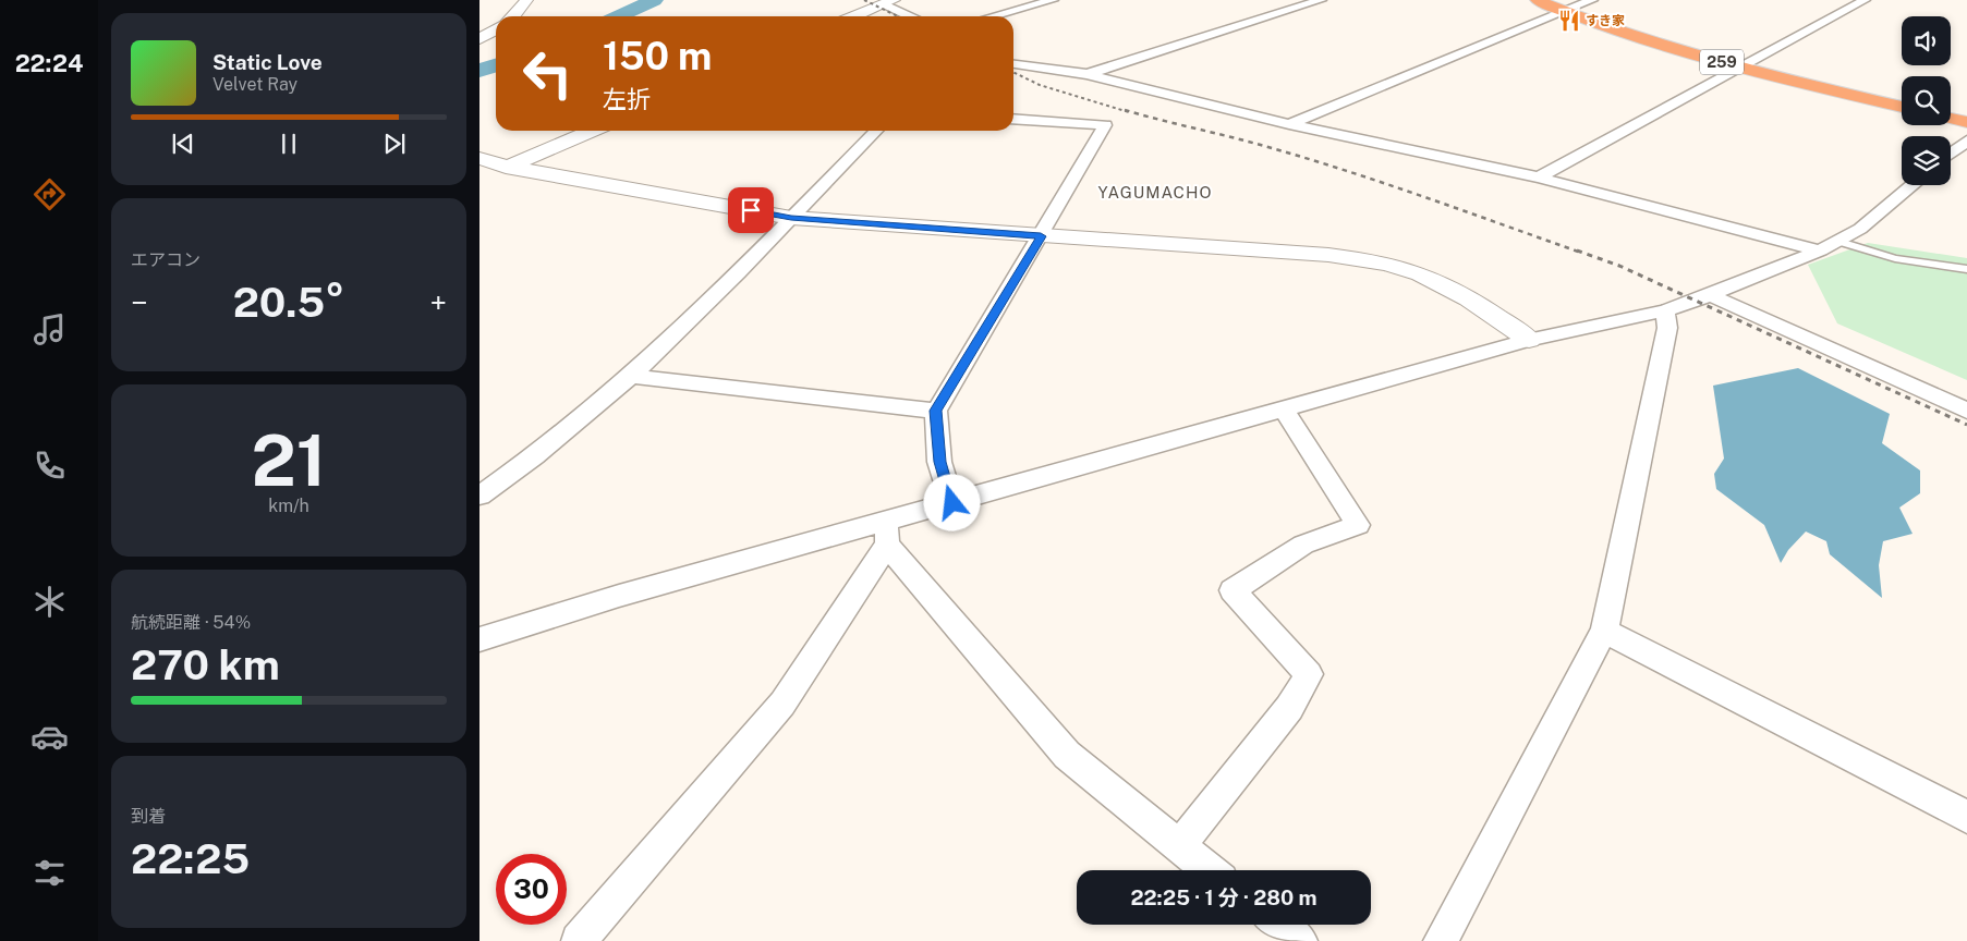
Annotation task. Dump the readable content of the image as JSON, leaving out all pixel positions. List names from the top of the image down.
{
  "streets": {
    "highway": ["259"]
  },
  "districts": ["YAGUMACHO"],
  "places": {
    "restaurant": ["すき家"]
  },
  "page": {
    "tabs": "22:24",
    "turn": ["150 m", "左折"],
    "song": ["Static Love", "Velvet Ray"],
    "tile": [
      "エアコン",
      ["21", "km/h"],
      ["航続距離 · 54%", "270 km"],
      ["到着", "22:25"]
    ],
    "heat": ["−", "20.5°", "+"],
    "limit": "30",
    "trip": "22:25 · 1 分 · 280 m"
  }
}
